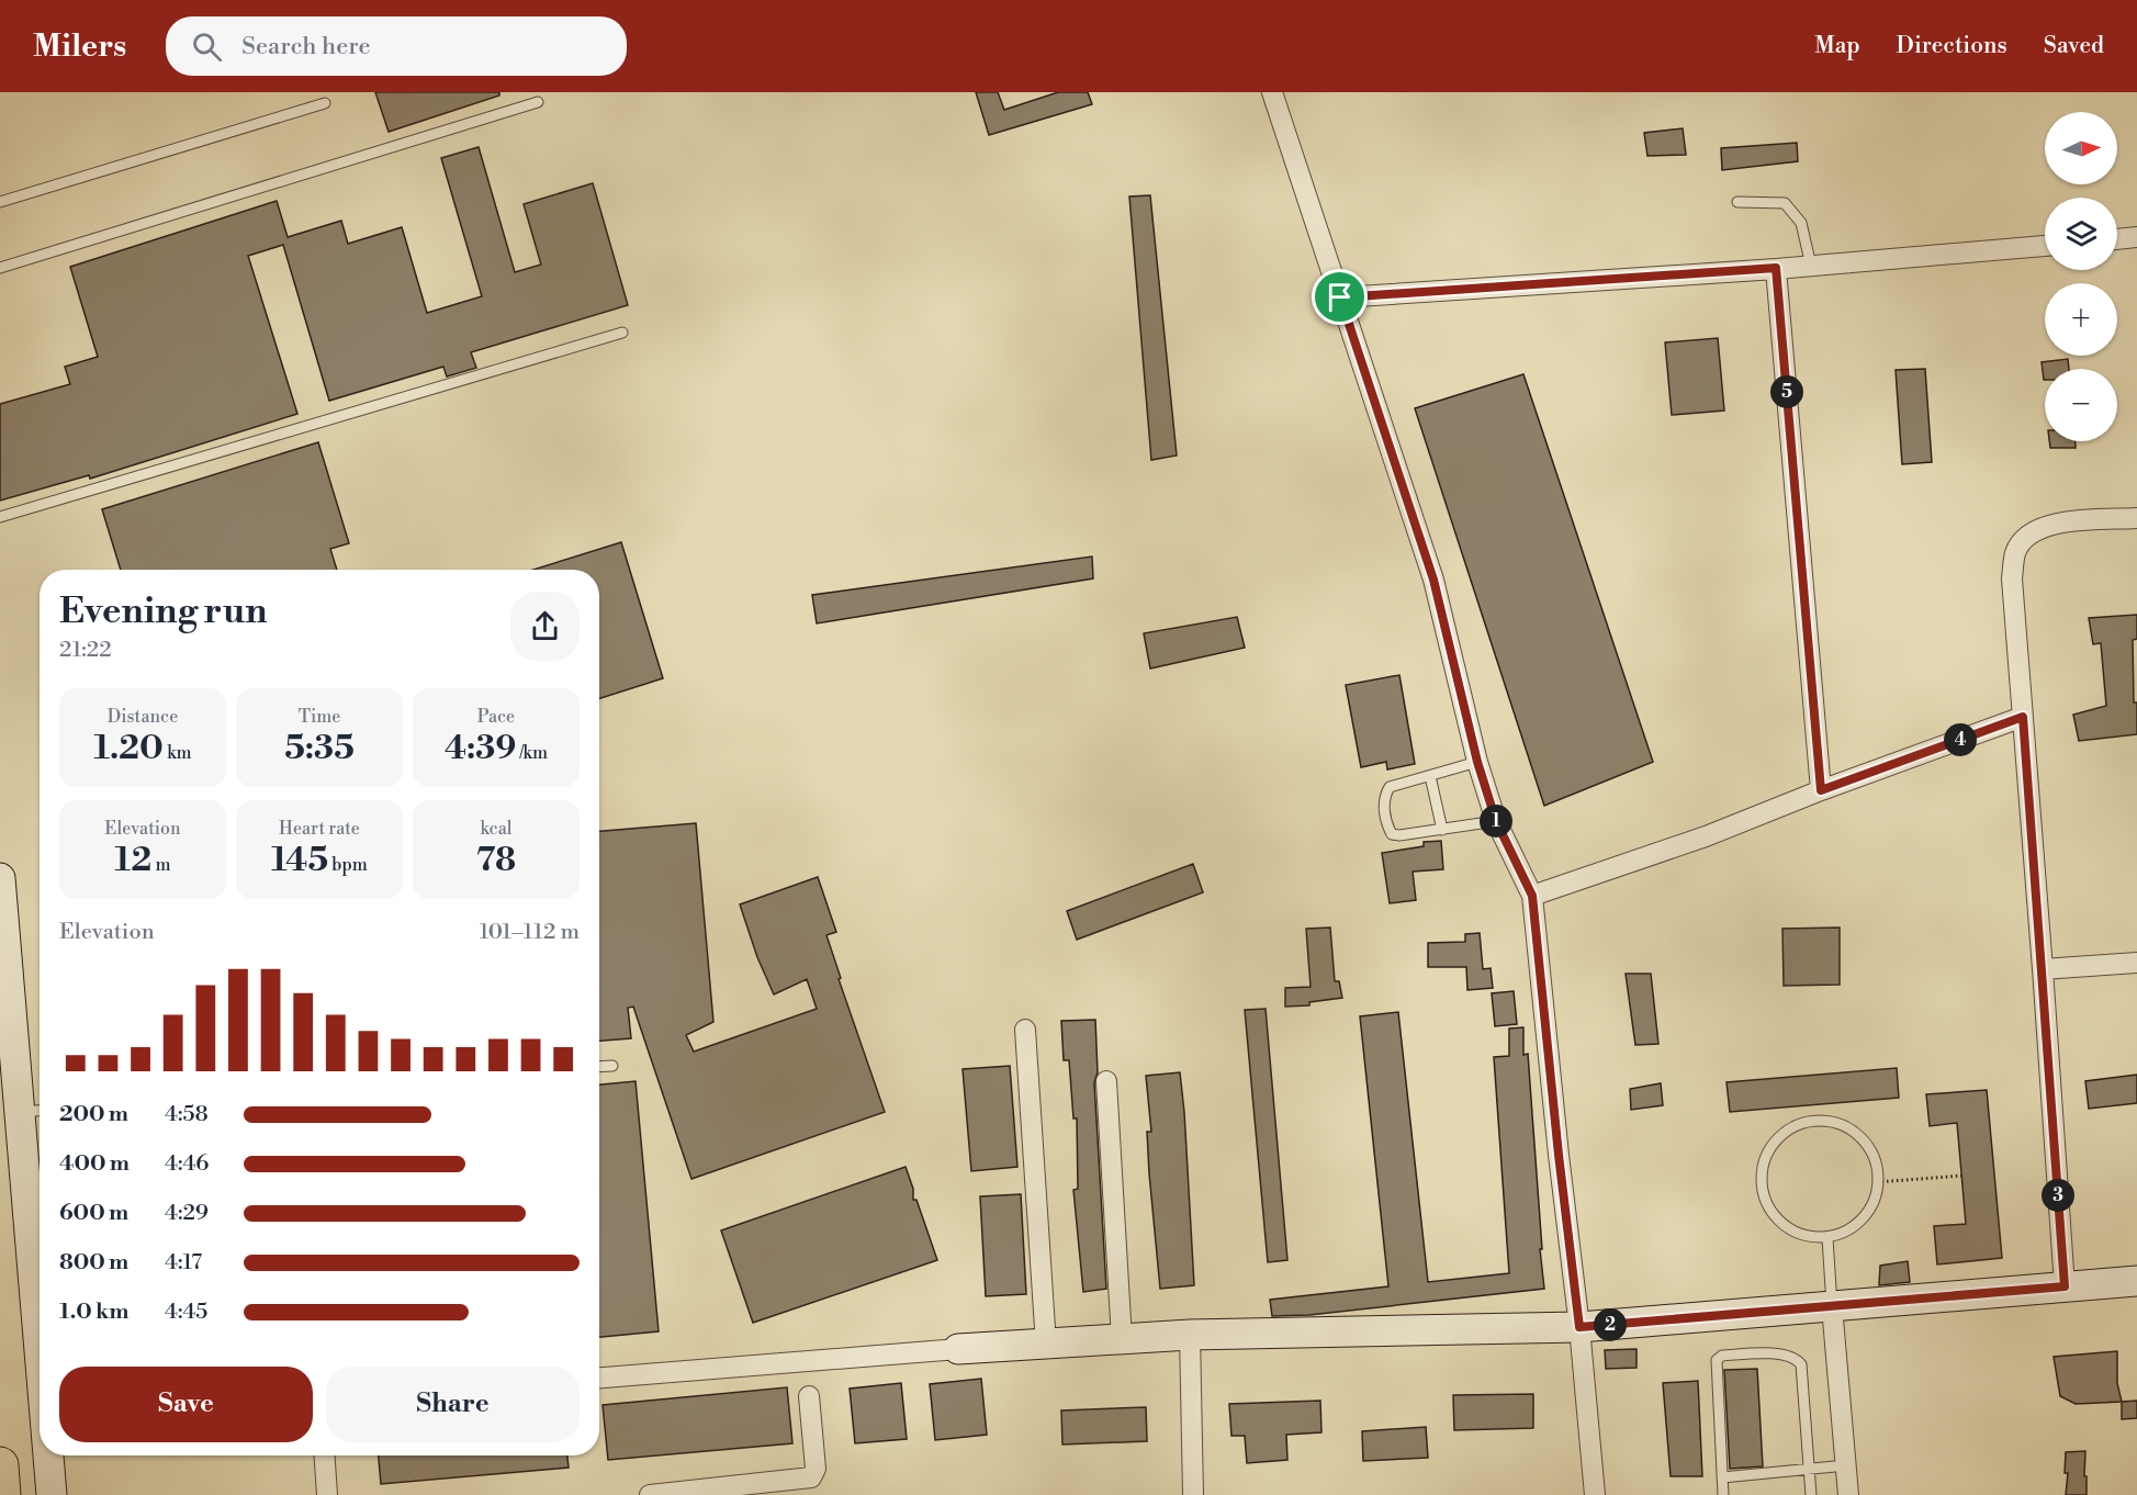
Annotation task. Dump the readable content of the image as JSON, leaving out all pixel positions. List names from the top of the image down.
{
  "north": "right",
  "page": {
    "header": "Milers",
    "search": "Search here",
    "nav": ["Map", "Directions", "Saved"],
    "map_buttons": ["+", "−"],
    "pins": [
      "5",
      "4",
      "1",
      "3",
      "2"
    ],
    "heading": ["Evening run", "21:22"],
    "stats": [
      ["Distance", "1.20 km"],
      ["Time", "5:35"],
      ["Pace", "4:39 /km"],
      ["Elevation", "12 m"],
      ["Heart rate", "145 bpm"],
      ["kcal", "78"]
    ],
    "chart": ["Elevation", "101–112 m"],
    "list": [
      {
        "name": "200 m",
        "note": "4:58"
      },
      {
        "name": "400 m",
        "note": "4:46"
      },
      {
        "name": "600 m",
        "note": "4:29"
      },
      {
        "name": "800 m",
        "note": "4:17"
      },
      {
        "name": "1.0 km",
        "note": "4:45"
      }
    ],
    "buttons": ["Save", "Share"]
  }
}
